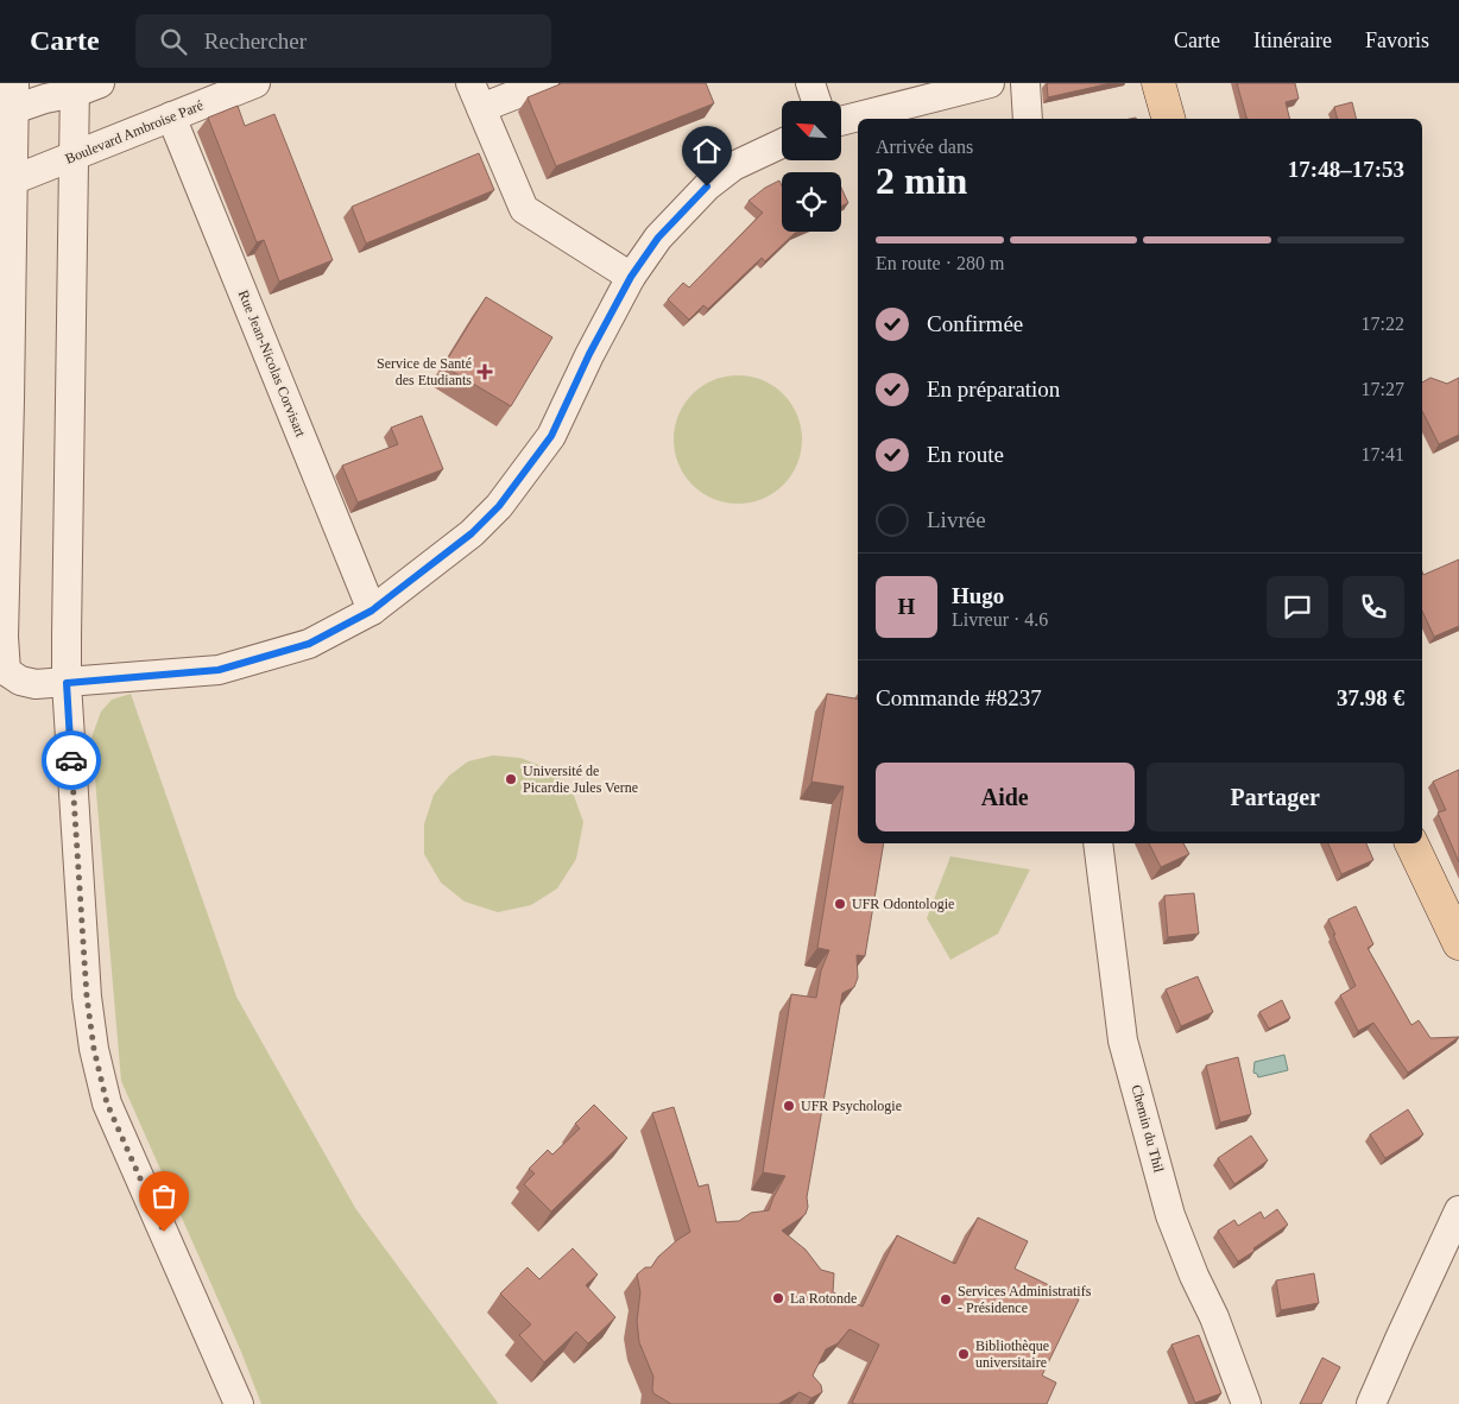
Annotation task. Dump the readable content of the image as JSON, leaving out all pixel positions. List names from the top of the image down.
{
  "streets": {
    "street": ["Boulevard Ambroise Paré", "Rue Jean-Nicolas Corvisart", "Chemin du Thil"]
  },
  "crossings": [
    ["Boulevard Ambroise Paré", "Rue Jean-Nicolas Corvisart"]
  ],
  "places": {
    "health": ["Service de Santé des Etudiants"],
    "other": [
      "Université de Picardie Jules Verne",
      "UFR Odontologie",
      "UFR Psychologie",
      "La Rotonde",
      "Services Administratifs - Présidence",
      "Bibliothèque universitaire"
    ]
  },
  "north": "top left",
  "page": {
    "header": "Carte",
    "search": "Rechercher",
    "nav": ["Carte", "Itinéraire", "Favoris"],
    "heading": ["2 min", "Arrivée dans", "17:48–17:53"],
    "panel": [
      "Hugo",
      "Livreur · 4.6",
      "Commande #8237",
      "37.98 €"
    ],
    "bar": "En route · 280 m",
    "list": [
      ["Confirmée", "17:22"],
      ["En préparation", "17:27"],
      ["En route", "17:41"],
      "Livrée"
    ],
    "round": "H",
    "buttons": ["Aide", "Partager"]
  }
}
